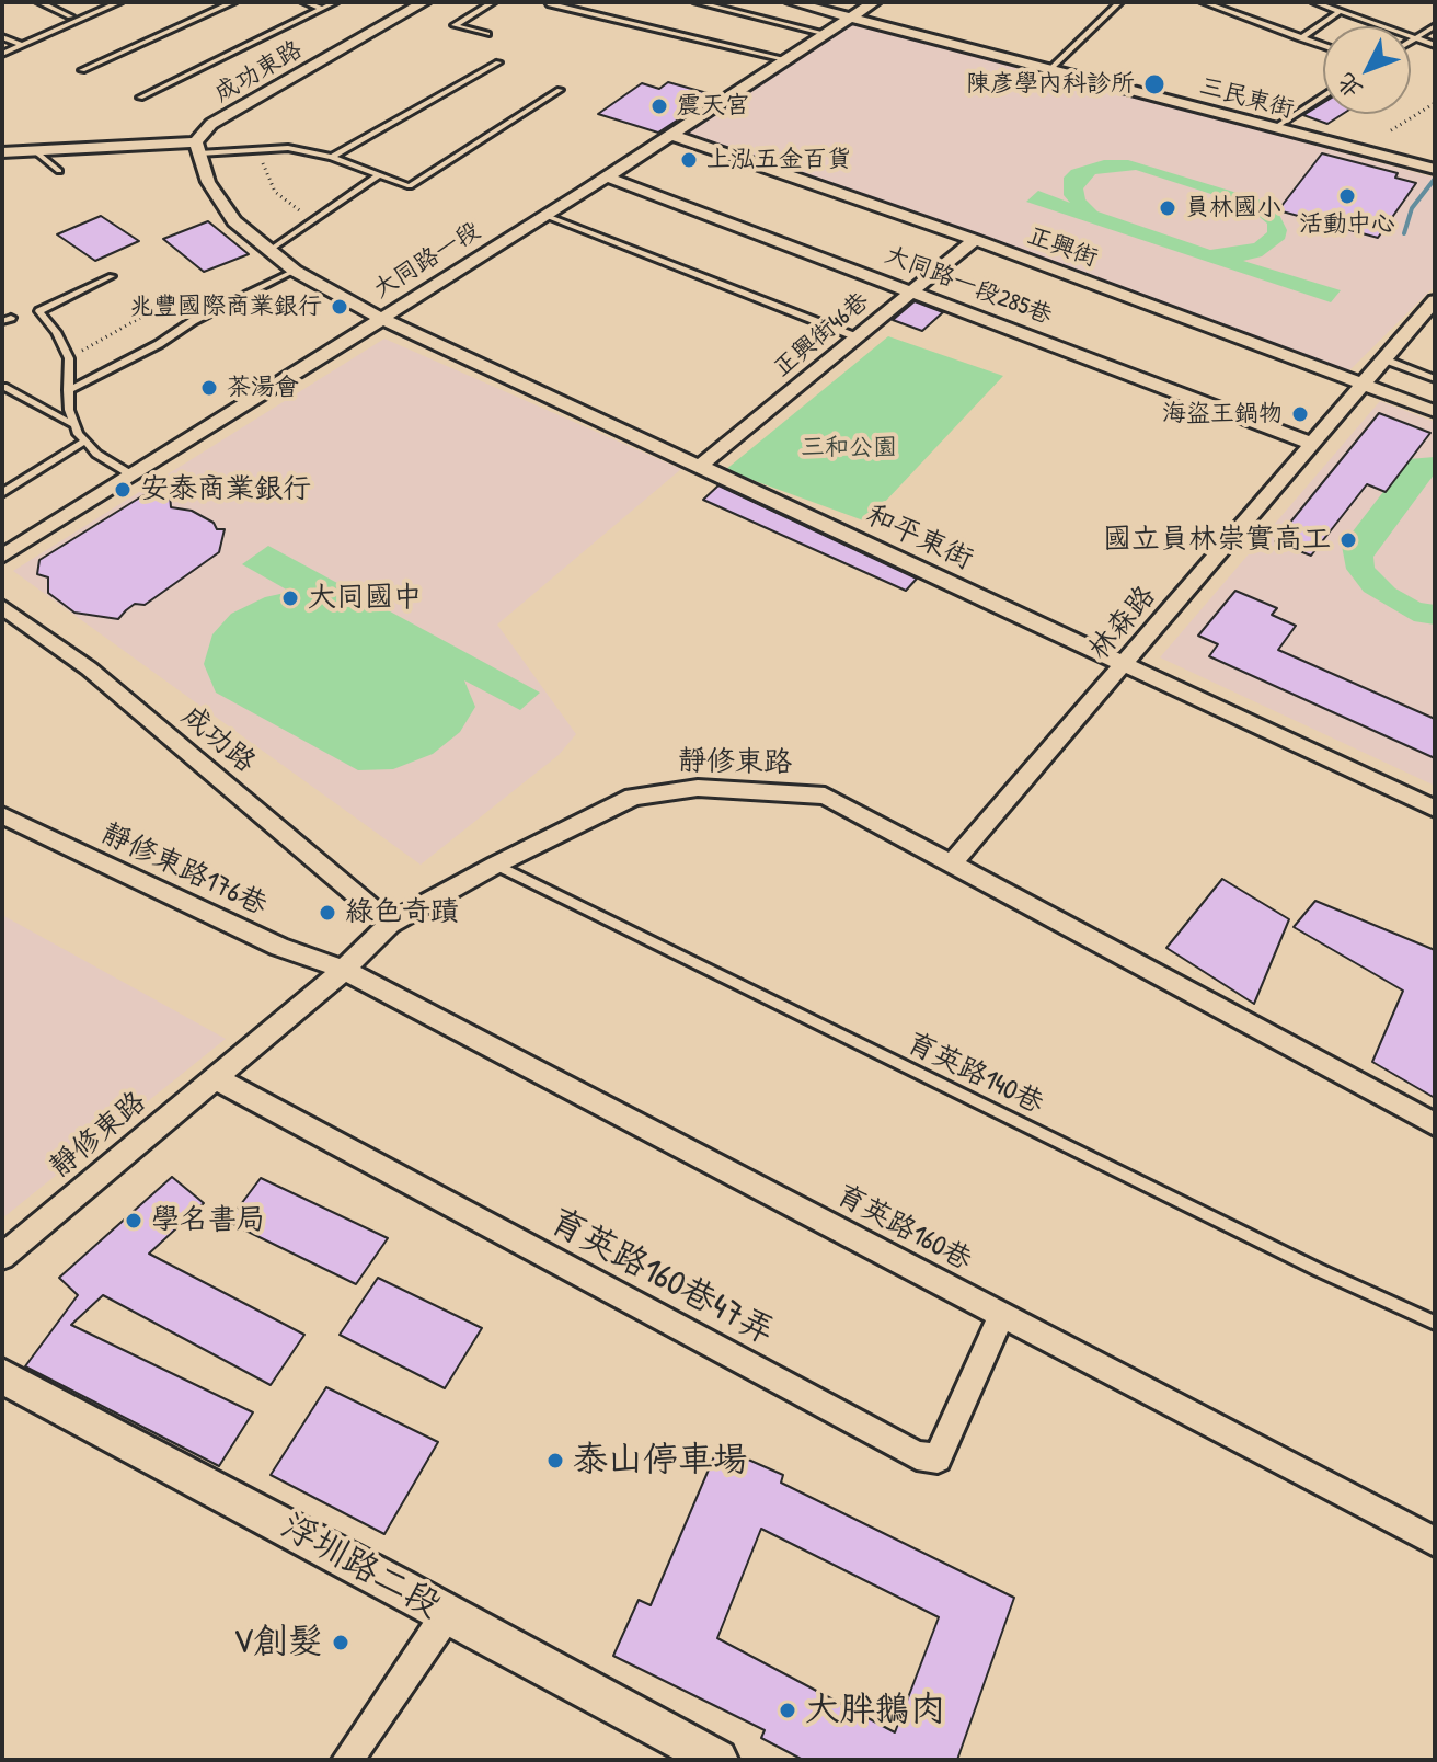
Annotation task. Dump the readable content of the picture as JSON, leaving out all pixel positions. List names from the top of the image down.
{
  "streets": {
    "street": [
      "成功東路",
      "三民東街",
      "正興街",
      "大同路一段",
      "大同路一段285巷",
      "正興街46巷",
      "和平東街",
      "林森路",
      "成功路",
      "靜修東路",
      "靜修東路176巷",
      "育英路160巷",
      "育英路160巷47弄",
      "浮圳路二段"
    ],
    "lane": ["育英路140巷"]
  },
  "crossings": [
    ["成功東路", "和平東街"],
    ["三民東街", "大同路一段"],
    ["正興街", "大同路一段"],
    ["正興街", "正興街46巷"],
    ["正興街", "林森路"],
    ["大同路一段", "大同路一段285巷"],
    ["大同路一段", "和平東街"],
    ["大同路一段285巷", "正興街46巷"],
    ["大同路一段285巷", "林森路"],
    ["正興街46巷", "和平東街"],
    ["和平東街", "林森路"],
    ["林森路", "靜修東路"],
    ["成功路", "靜修東路"],
    ["靜修東路", "靜修東路176巷"],
    ["靜修東路", "育英路140巷"],
    ["靜修東路", "育英路160巷"],
    ["靜修東路", "育英路160巷47弄"],
    ["靜修東路176巷", "育英路160巷"],
    ["育英路160巷", "育英路160巷47弄"]
  ],
  "parks": ["三和公園"],
  "places": [
    "陳彥學內科診所",
    "震天宮",
    "上泓五金百貨",
    "活動中心",
    "員林國小",
    "兆豐國際商業銀行",
    "茶湯會",
    "海盜王鍋物",
    "安泰商業銀行",
    "國立員林崇實高工",
    "大同國中",
    "綠色奇蹟",
    "學名書局",
    "泰山停車場",
    "V創髮",
    "大胖鵝肉"
  ],
  "north": "bottom left"
}
